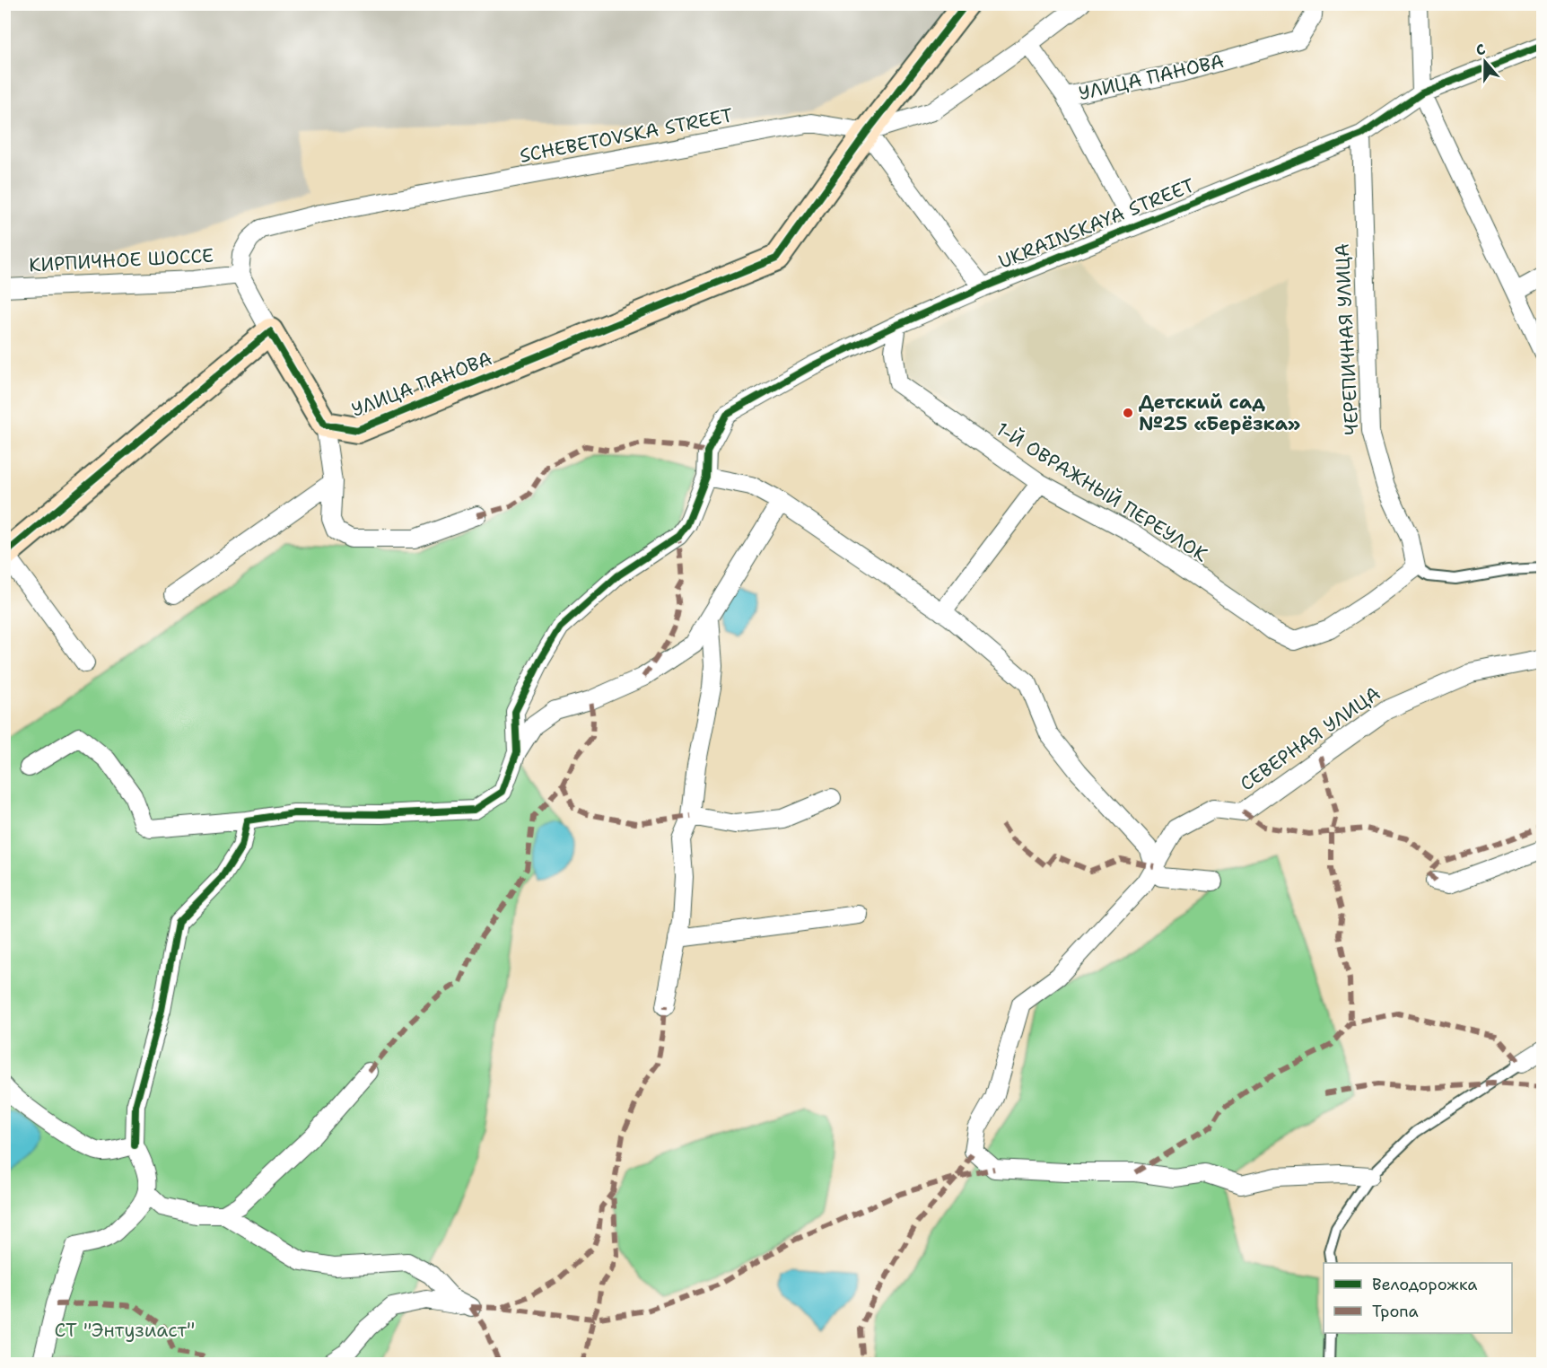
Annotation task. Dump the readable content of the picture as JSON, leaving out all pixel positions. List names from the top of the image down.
{
  "streets": {
    "street": [
      "УЛИЦА ПАНОВА",
      "SCHEBETOVSKA STREET",
      "UKRAINSKAYA STREET",
      "КИРПИЧНОЕ ШОССЕ",
      "ЧЕРЕПИЧНАЯ УЛИЦА",
      "1-Й ОВРАЖНЫЙ ПЕРЕУЛОК",
      "СЕВЕРНАЯ УЛИЦА"
    ]
  },
  "crossings": [
    ["УЛИЦА ПАНОВА", "SCHEBETOVSKA STREET"],
    ["SCHEBETOVSKA STREET", "КИРПИЧНОЕ ШОССЕ"],
    ["UKRAINSKAYA STREET", "ЧЕРЕПИЧНАЯ УЛИЦА"],
    ["UKRAINSKAYA STREET", "1-Й ОВРАЖНЫЙ ПЕРЕУЛОК"],
    ["ЧЕРЕПИЧНАЯ УЛИЦА", "1-Й ОВРАЖНЫЙ ПЕРЕУЛОК"]
  ],
  "parks": ["СТ \"Энтузиаст\""],
  "places": ["Детский сад №25 «Берёзка»"],
  "legend": ["Велодорожка", "Тропа"],
  "north": "top"
}
